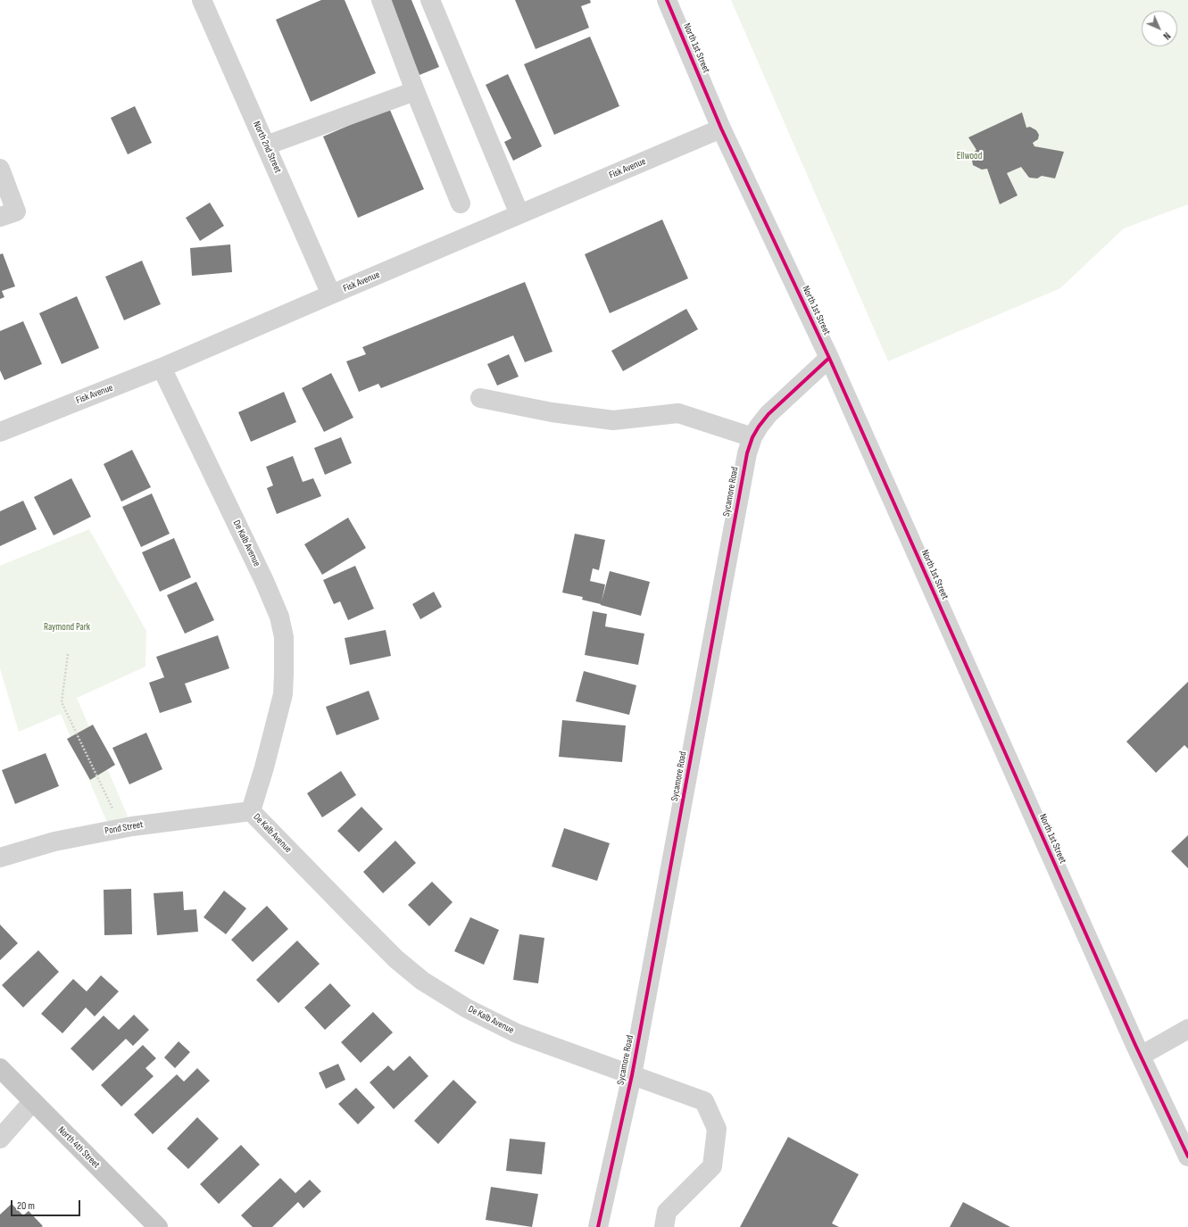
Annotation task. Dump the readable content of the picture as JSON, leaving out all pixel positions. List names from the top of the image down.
{
  "streets": {
    "main road": ["North 4th Street"],
    "street": [
      "North 1st Street",
      "North 2nd Street",
      "Fisk Avenue",
      "Sycamore Road",
      "De Kalb Avenue",
      "Pond Street"
    ]
  },
  "crossings": [
    ["North 1st Street", "Fisk Avenue"],
    ["North 1st Street", "Sycamore Road"],
    ["North 2nd Street", "Fisk Avenue"],
    ["Fisk Avenue", "De Kalb Avenue"],
    ["Sycamore Road", "De Kalb Avenue"],
    ["De Kalb Avenue", "Pond Street"]
  ],
  "parks": ["Ellwood", "Raymond Park"],
  "scale_bar": "20 m",
  "north": "bottom right"
}
